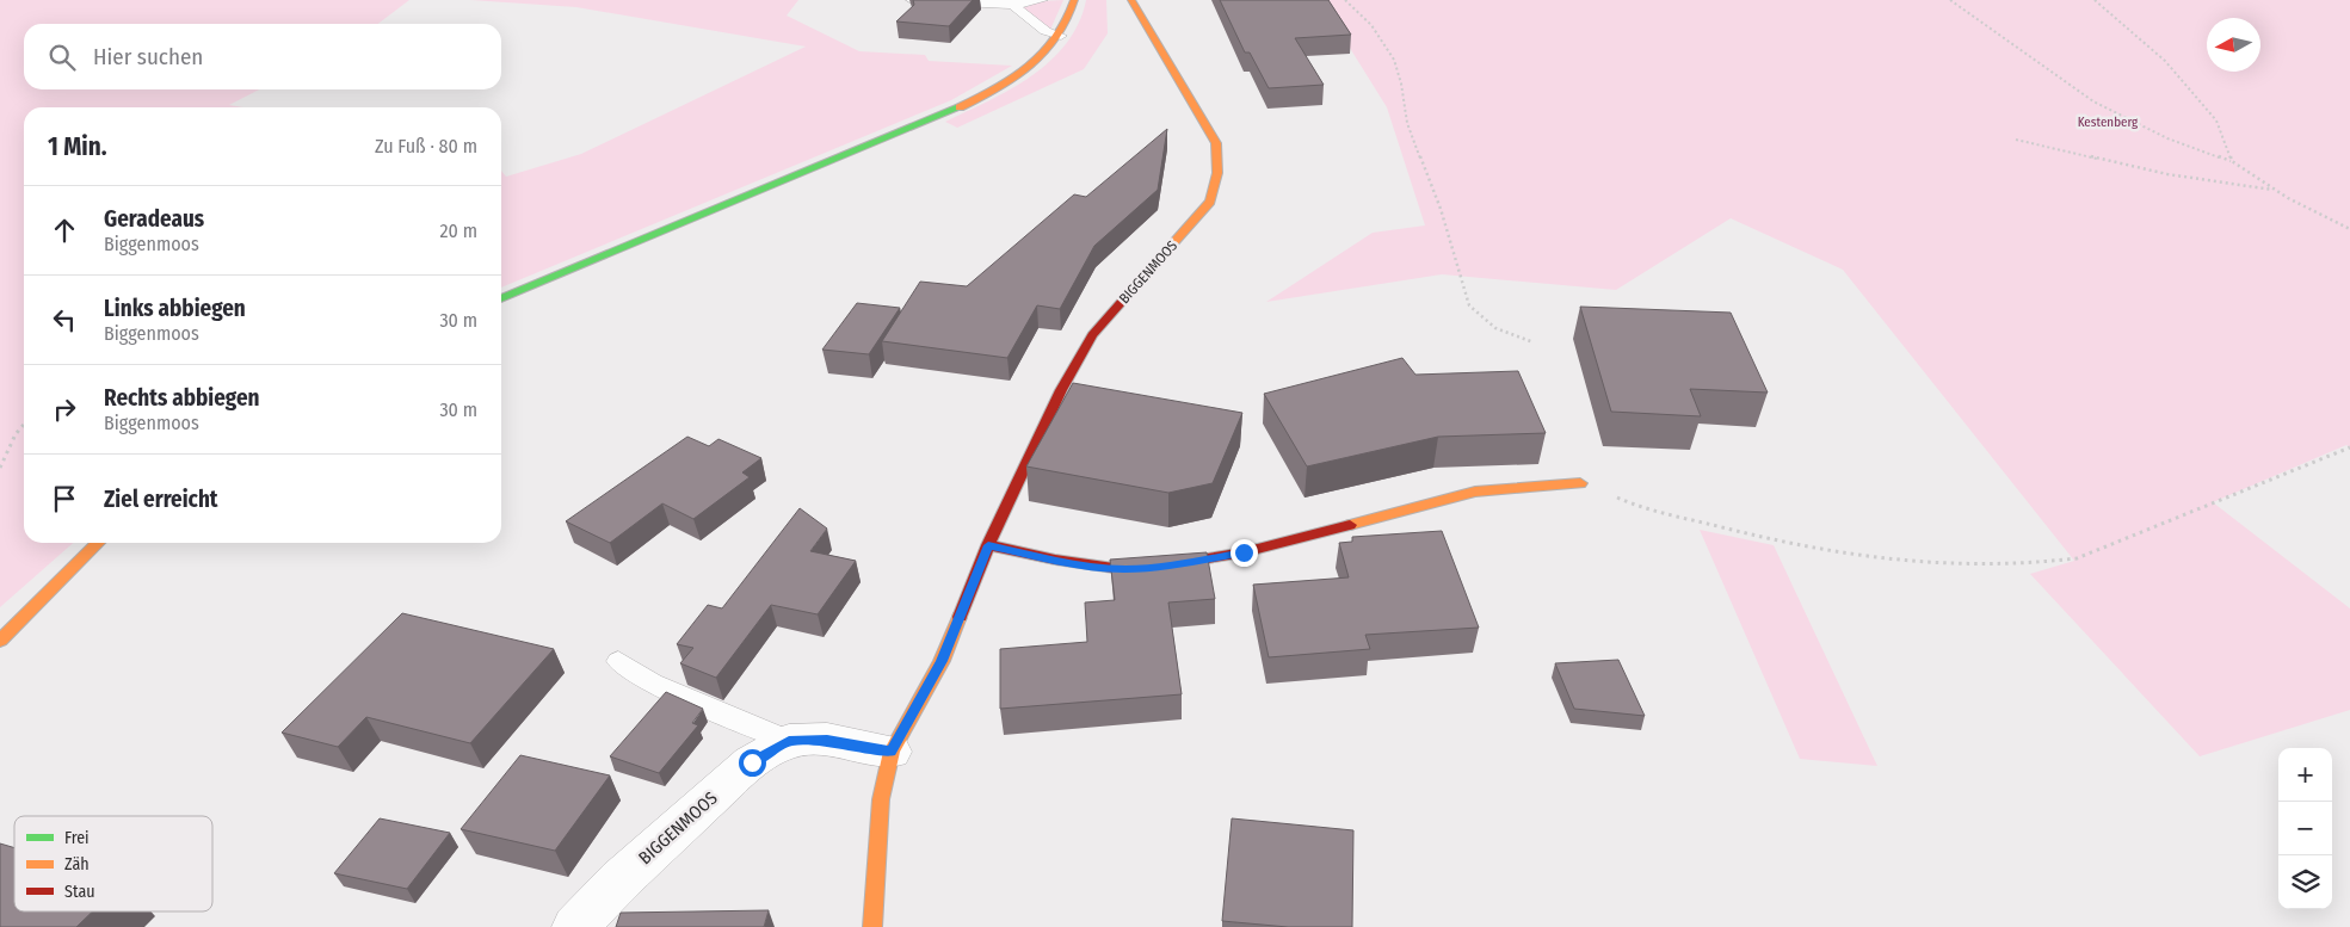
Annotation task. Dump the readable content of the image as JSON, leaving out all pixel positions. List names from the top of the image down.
{
  "streets": {
    "street": ["BIGGENMOOS"]
  },
  "parks": ["Kestenberg"],
  "legend": ["Frei", "Zäh", "Stau"],
  "north": "left",
  "page": {
    "search": "Hier suchen",
    "heading": ["1 Min.", "Zu Fuß · 80 m"],
    "list": [
      ["Geradeaus", "Biggenmoos", "20 m"],
      ["Links abbiegen", "Biggenmoos", "30 m"],
      ["Rechts abbiegen", "Biggenmoos", "30 m"],
      "Ziel erreicht"
    ],
    "map_buttons": ["+", "−"]
  }
}
